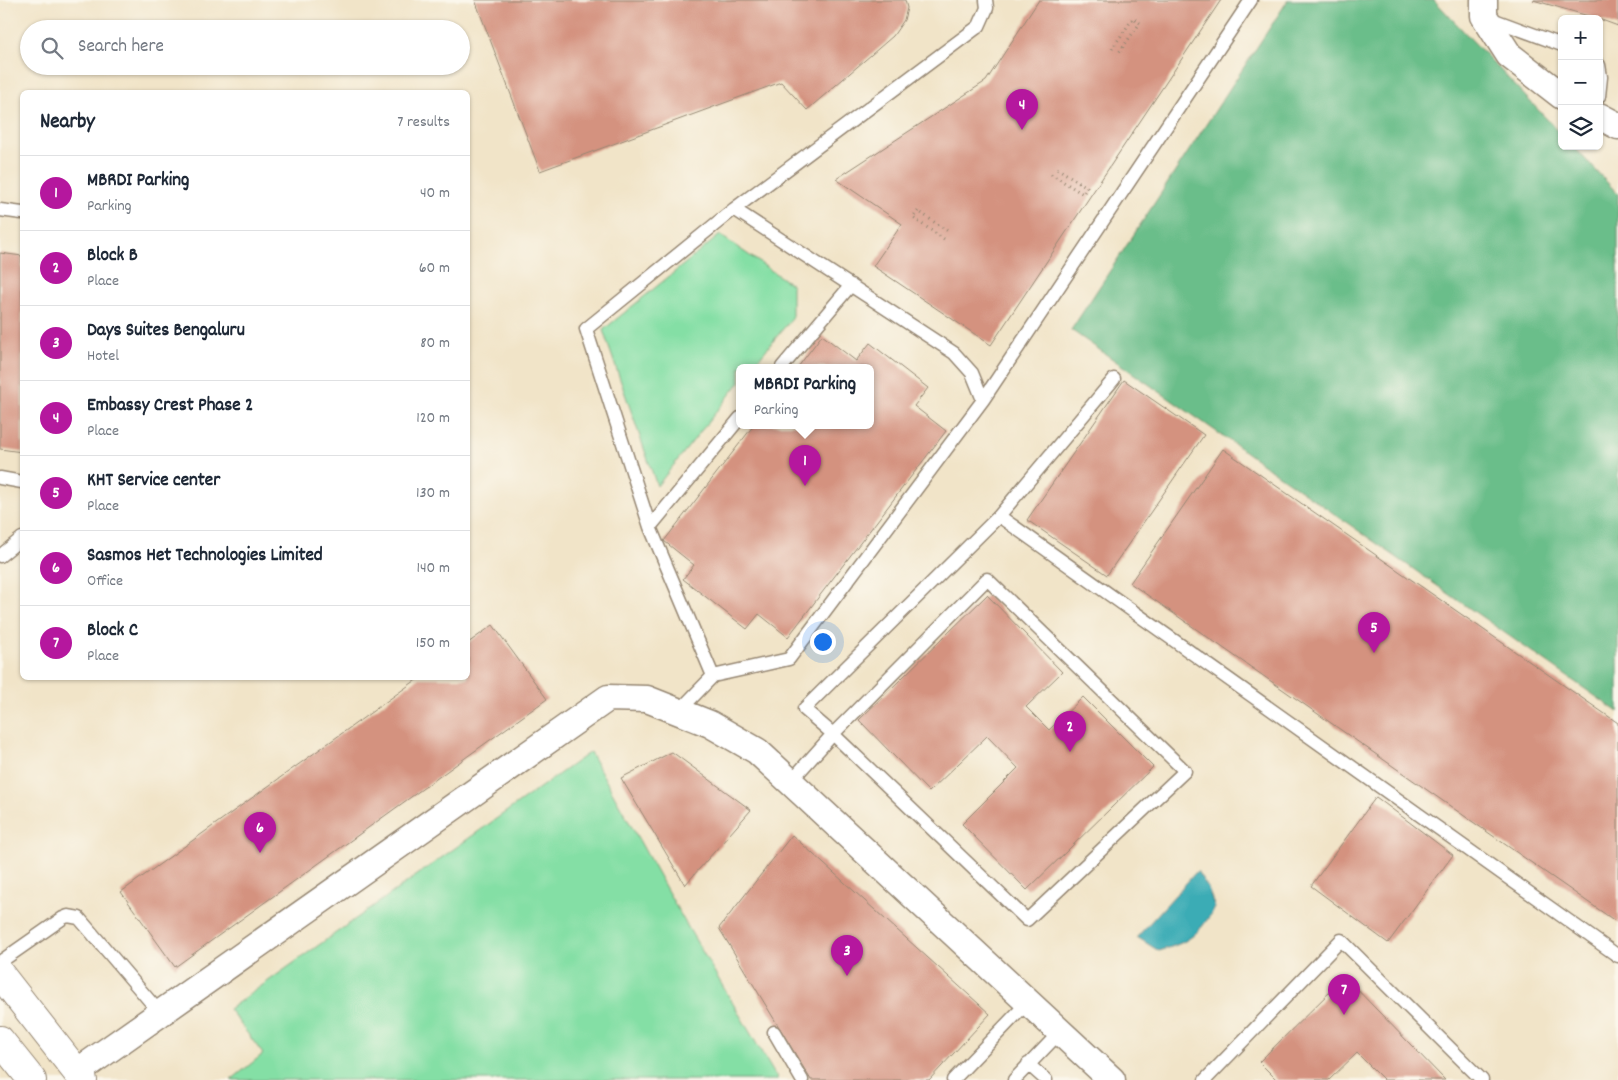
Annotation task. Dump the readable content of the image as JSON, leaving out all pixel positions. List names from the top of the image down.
{
  "page": {
    "map_buttons": ["+", "−"],
    "search": "Search here",
    "pins": [
      "4",
      "1",
      "5",
      "2",
      "6",
      "3",
      "7"
    ],
    "heading": ["Nearby", "7 results"],
    "list": [
      {
        "mark": "1",
        "name": "MBRDI Parking",
        "note": "Parking",
        "value": "40 m"
      },
      {
        "mark": "2",
        "name": "Block B",
        "note": "Place",
        "value": "60 m"
      },
      {
        "mark": "3",
        "name": "Days Suites Bengaluru",
        "note": "Hotel",
        "value": "80 m"
      },
      {
        "mark": "4",
        "name": "Embassy Crest Phase 2",
        "note": "Place",
        "value": "120 m"
      },
      {
        "mark": "5",
        "name": "KHT Service center",
        "note": "Place",
        "value": "130 m"
      },
      {
        "mark": "6",
        "name": "Sasmos Het Technologies Limited",
        "note": "Office",
        "value": "140 m"
      },
      {
        "mark": "7",
        "name": "Block C",
        "note": "Place",
        "value": "150 m"
      }
    ],
    "popup": ["MBRDI Parking", "Parking"]
  }
}
